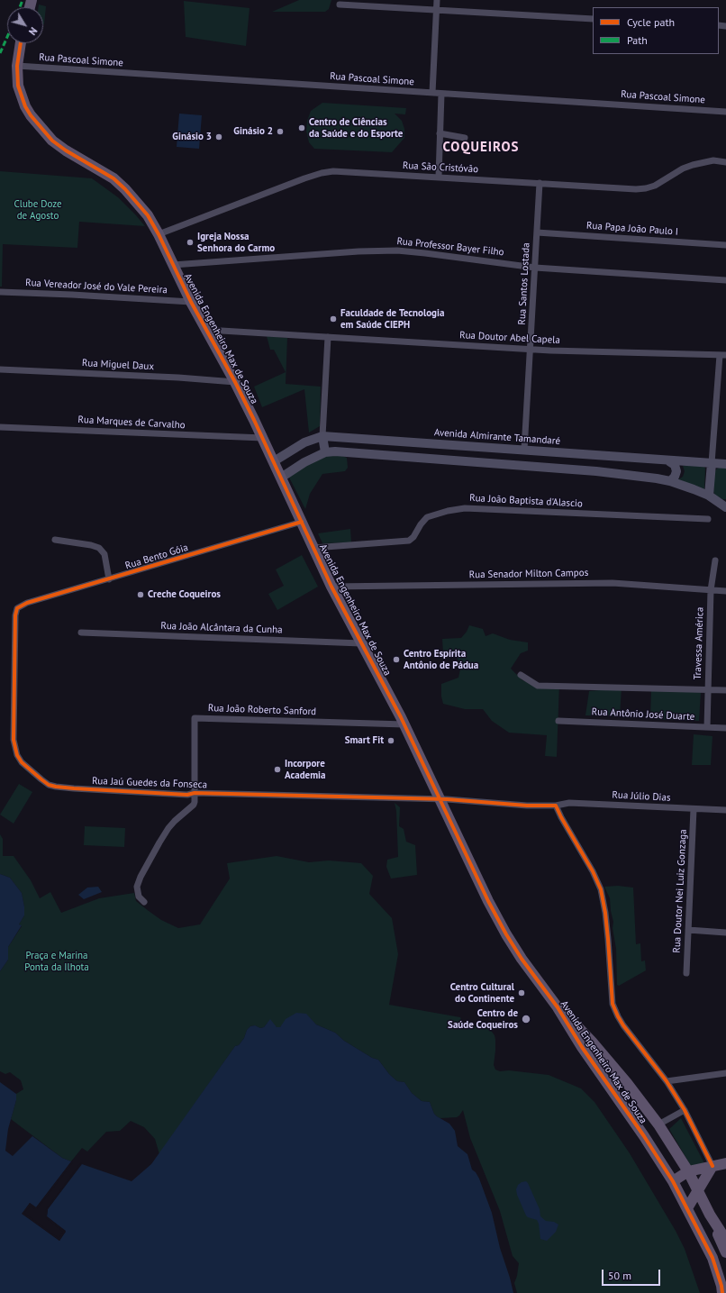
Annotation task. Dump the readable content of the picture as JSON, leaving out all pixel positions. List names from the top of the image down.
{
  "streets": {
    "main road": ["Avenida Engenheiro Max de Souza", "Avenida Almirante Tamandaré"],
    "street": [
      "Rua Pascoal Simone",
      "Rua São Cristóvão",
      "Rua Papa João Paulo I",
      "Rua Professor Bayer Filho",
      "Rua Santos Lostada",
      "Rua Vereador José do Vale Pereira",
      "Rua Doutor Abel Capela",
      "Rua Miguel Daux",
      "Rua Marques de Carvalho",
      "Rua João Baptista d'Alascio",
      "Rua Bento Góia",
      "Rua Senador Milton Campos",
      "Rua João Alcântara da Cunha",
      "Travessa América",
      "Rua João Roberto Sanford",
      "Rua Antônio José Duarte",
      "Rua Jaú Guedes da Fonseca",
      "Rua Júlio Dias",
      "Rua Doutor Nei Luiz Gonzaga"
    ]
  },
  "crossings": [
    ["Rua Pascoal Simone", "Avenida Engenheiro Max de Souza"],
    ["Rua São Cristóvão", "Rua Santos Lostada"],
    ["Rua São Cristóvão", "Avenida Engenheiro Max de Souza"],
    ["Rua Papa João Paulo I", "Rua Santos Lostada"],
    ["Rua Professor Bayer Filho", "Rua Santos Lostada"],
    ["Rua Professor Bayer Filho", "Avenida Engenheiro Max de Souza"],
    ["Rua Santos Lostada", "Rua Doutor Abel Capela"],
    ["Rua Santos Lostada", "Avenida Almirante Tamandaré"],
    ["Rua Vereador José do Vale Pereira", "Avenida Engenheiro Max de Souza"],
    ["Rua Doutor Abel Capela", "Avenida Engenheiro Max de Souza"],
    ["Avenida Engenheiro Max de Souza", "Rua Miguel Daux"],
    ["Avenida Engenheiro Max de Souza", "Rua Marques de Carvalho"],
    ["Avenida Engenheiro Max de Souza", "Avenida Almirante Tamandaré"],
    ["Avenida Engenheiro Max de Souza", "Rua João Baptista d'Alascio"],
    ["Avenida Engenheiro Max de Souza", "Rua Bento Góia"],
    ["Avenida Engenheiro Max de Souza", "Rua Senador Milton Campos"],
    ["Avenida Engenheiro Max de Souza", "Rua João Alcântara da Cunha"],
    ["Avenida Engenheiro Max de Souza", "Rua João Roberto Sanford"],
    ["Avenida Engenheiro Max de Souza", "Rua Jaú Guedes da Fonseca"],
    ["Rua Bento Góia", "Rua Jaú Guedes da Fonseca"],
    ["Rua Senador Milton Campos", "Travessa América"],
    ["Travessa América", "Rua Antônio José Duarte"],
    ["Rua João Roberto Sanford", "Rua Jaú Guedes da Fonseca"],
    ["Rua Jaú Guedes da Fonseca", "Rua Júlio Dias"],
    ["Rua Júlio Dias", "Rua Doutor Nei Luiz Gonzaga"]
  ],
  "districts": ["COQUEIROS"],
  "parks": ["Clube Doze de Agosto", "Praça e Marina Ponta da Ilhota"],
  "places": [
    "Centro de Ciências da Saúde e do Esporte",
    "Ginásio 2",
    "Ginásio 3",
    "Igreja Nossa Senhora do Carmo",
    "Faculdade de Tecnologia em Saúde CIEPH",
    "Creche Coqueiros",
    "Centro Espírita Antônio de Pádua",
    "Smart Fit",
    "Incorpore Academia",
    "Centro Cultural do Continente",
    "Centro de Saúde Coqueiros"
  ],
  "legend": ["Cycle path", "Path"],
  "scale_bar": "50 m",
  "north": "bottom right"
}
